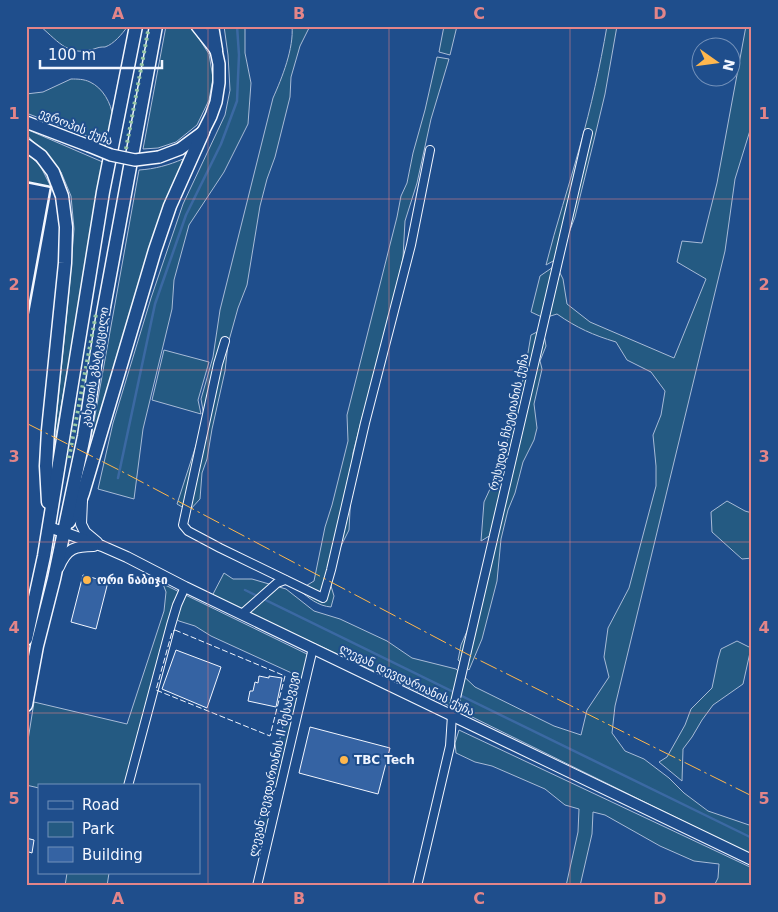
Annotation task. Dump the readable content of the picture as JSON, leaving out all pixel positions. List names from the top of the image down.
{
  "streets": {
    "highway": ["კახეთის გზატკეცილი"],
    "main road": ["ევროპის ქუჩა", "ლევან დევდარიანის ქუჩა"],
    "street": ["რუსუდან ჩხეტიანის ქუჩა", "ლევან დევდარიანის II შესახვევი"]
  },
  "crossings": [
    ["კახეთის გზატკეცილი", "ლევან დევდარიანის ქუჩა"],
    ["რუსუდან ჩხეტიანის ქუჩა", "ლევან დევდარიანის ქუჩა"],
    ["ლევან დევდარიანის ქუჩა", "ლევან დევდარიანის II შესახვევი"]
  ],
  "places": ["ორი ნაბიჯი", "TBC Tech"],
  "legend": ["Road", "Park", "Building"],
  "scale_bar": "100 m",
  "north": "right",
  "grid": {
    "columns": [
      "A",
      "B",
      "C",
      "D"
    ],
    "rows": [
      "1",
      "2",
      "3",
      "4",
      "5"
    ]
  }
}
